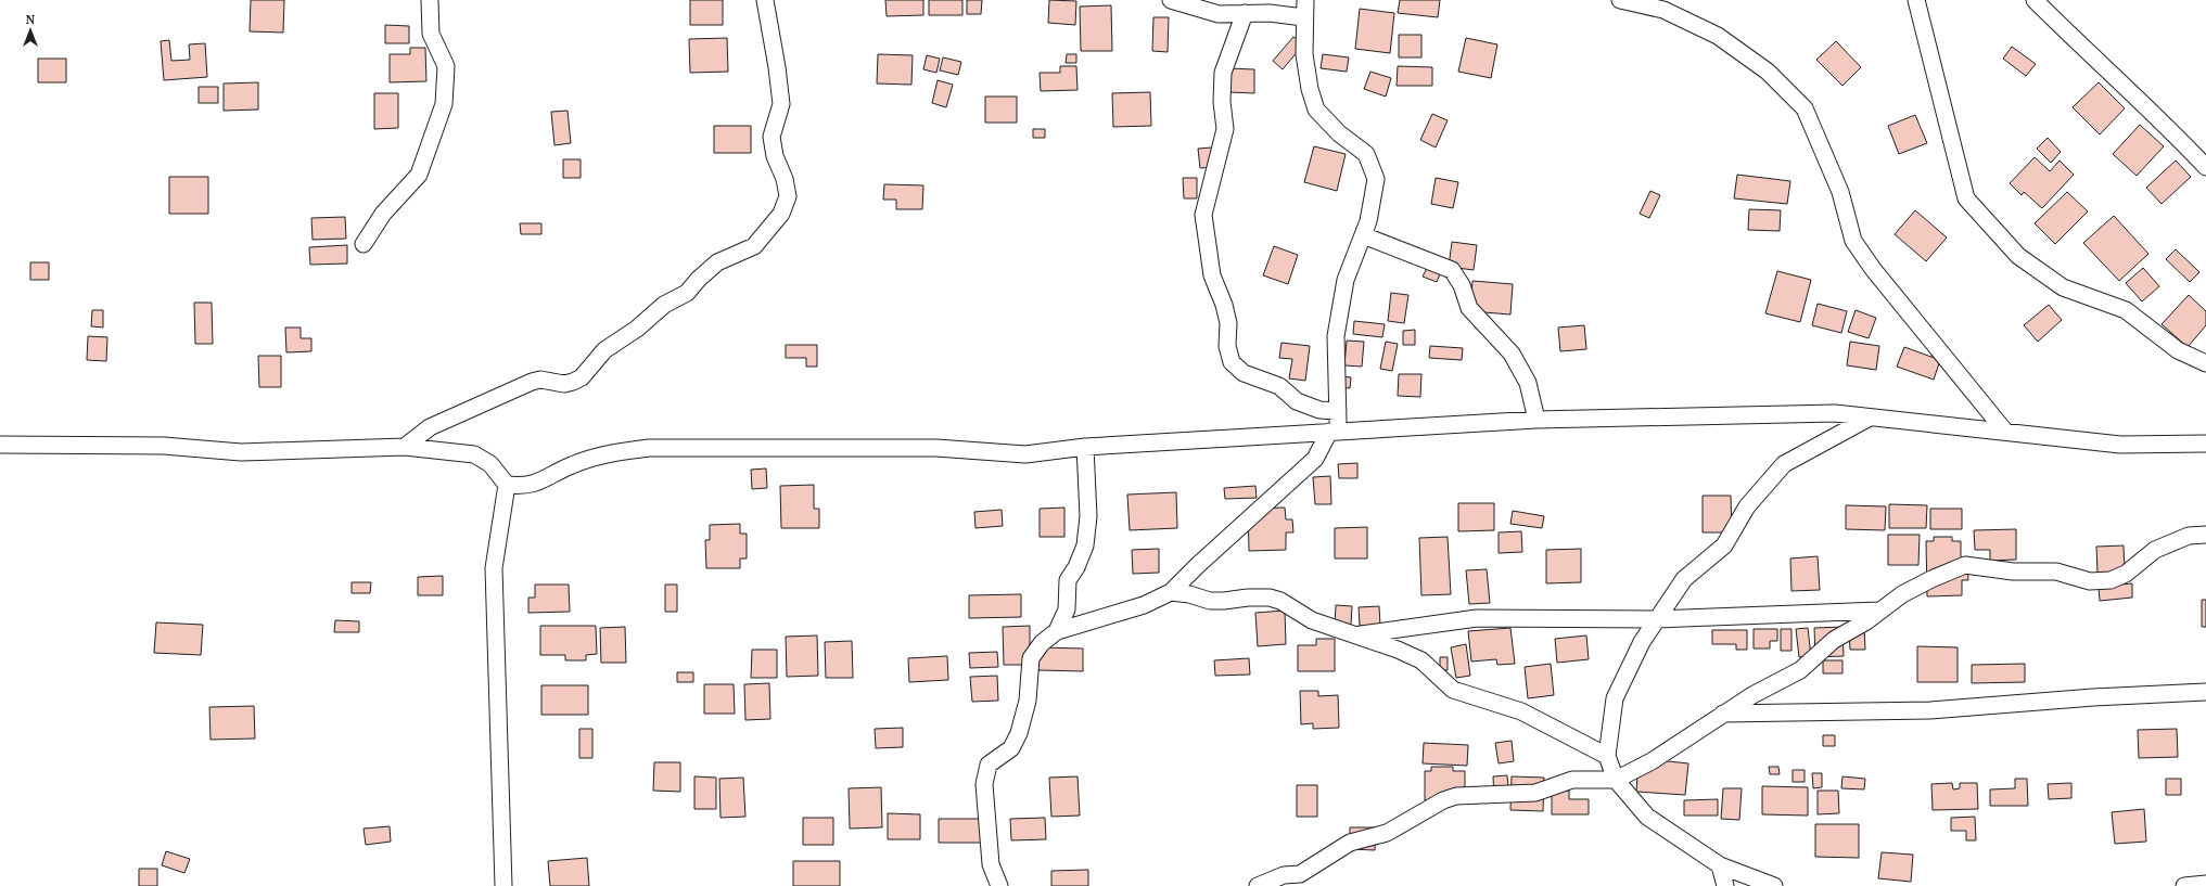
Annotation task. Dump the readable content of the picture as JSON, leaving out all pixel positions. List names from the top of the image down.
{
  "north": "top"
}
